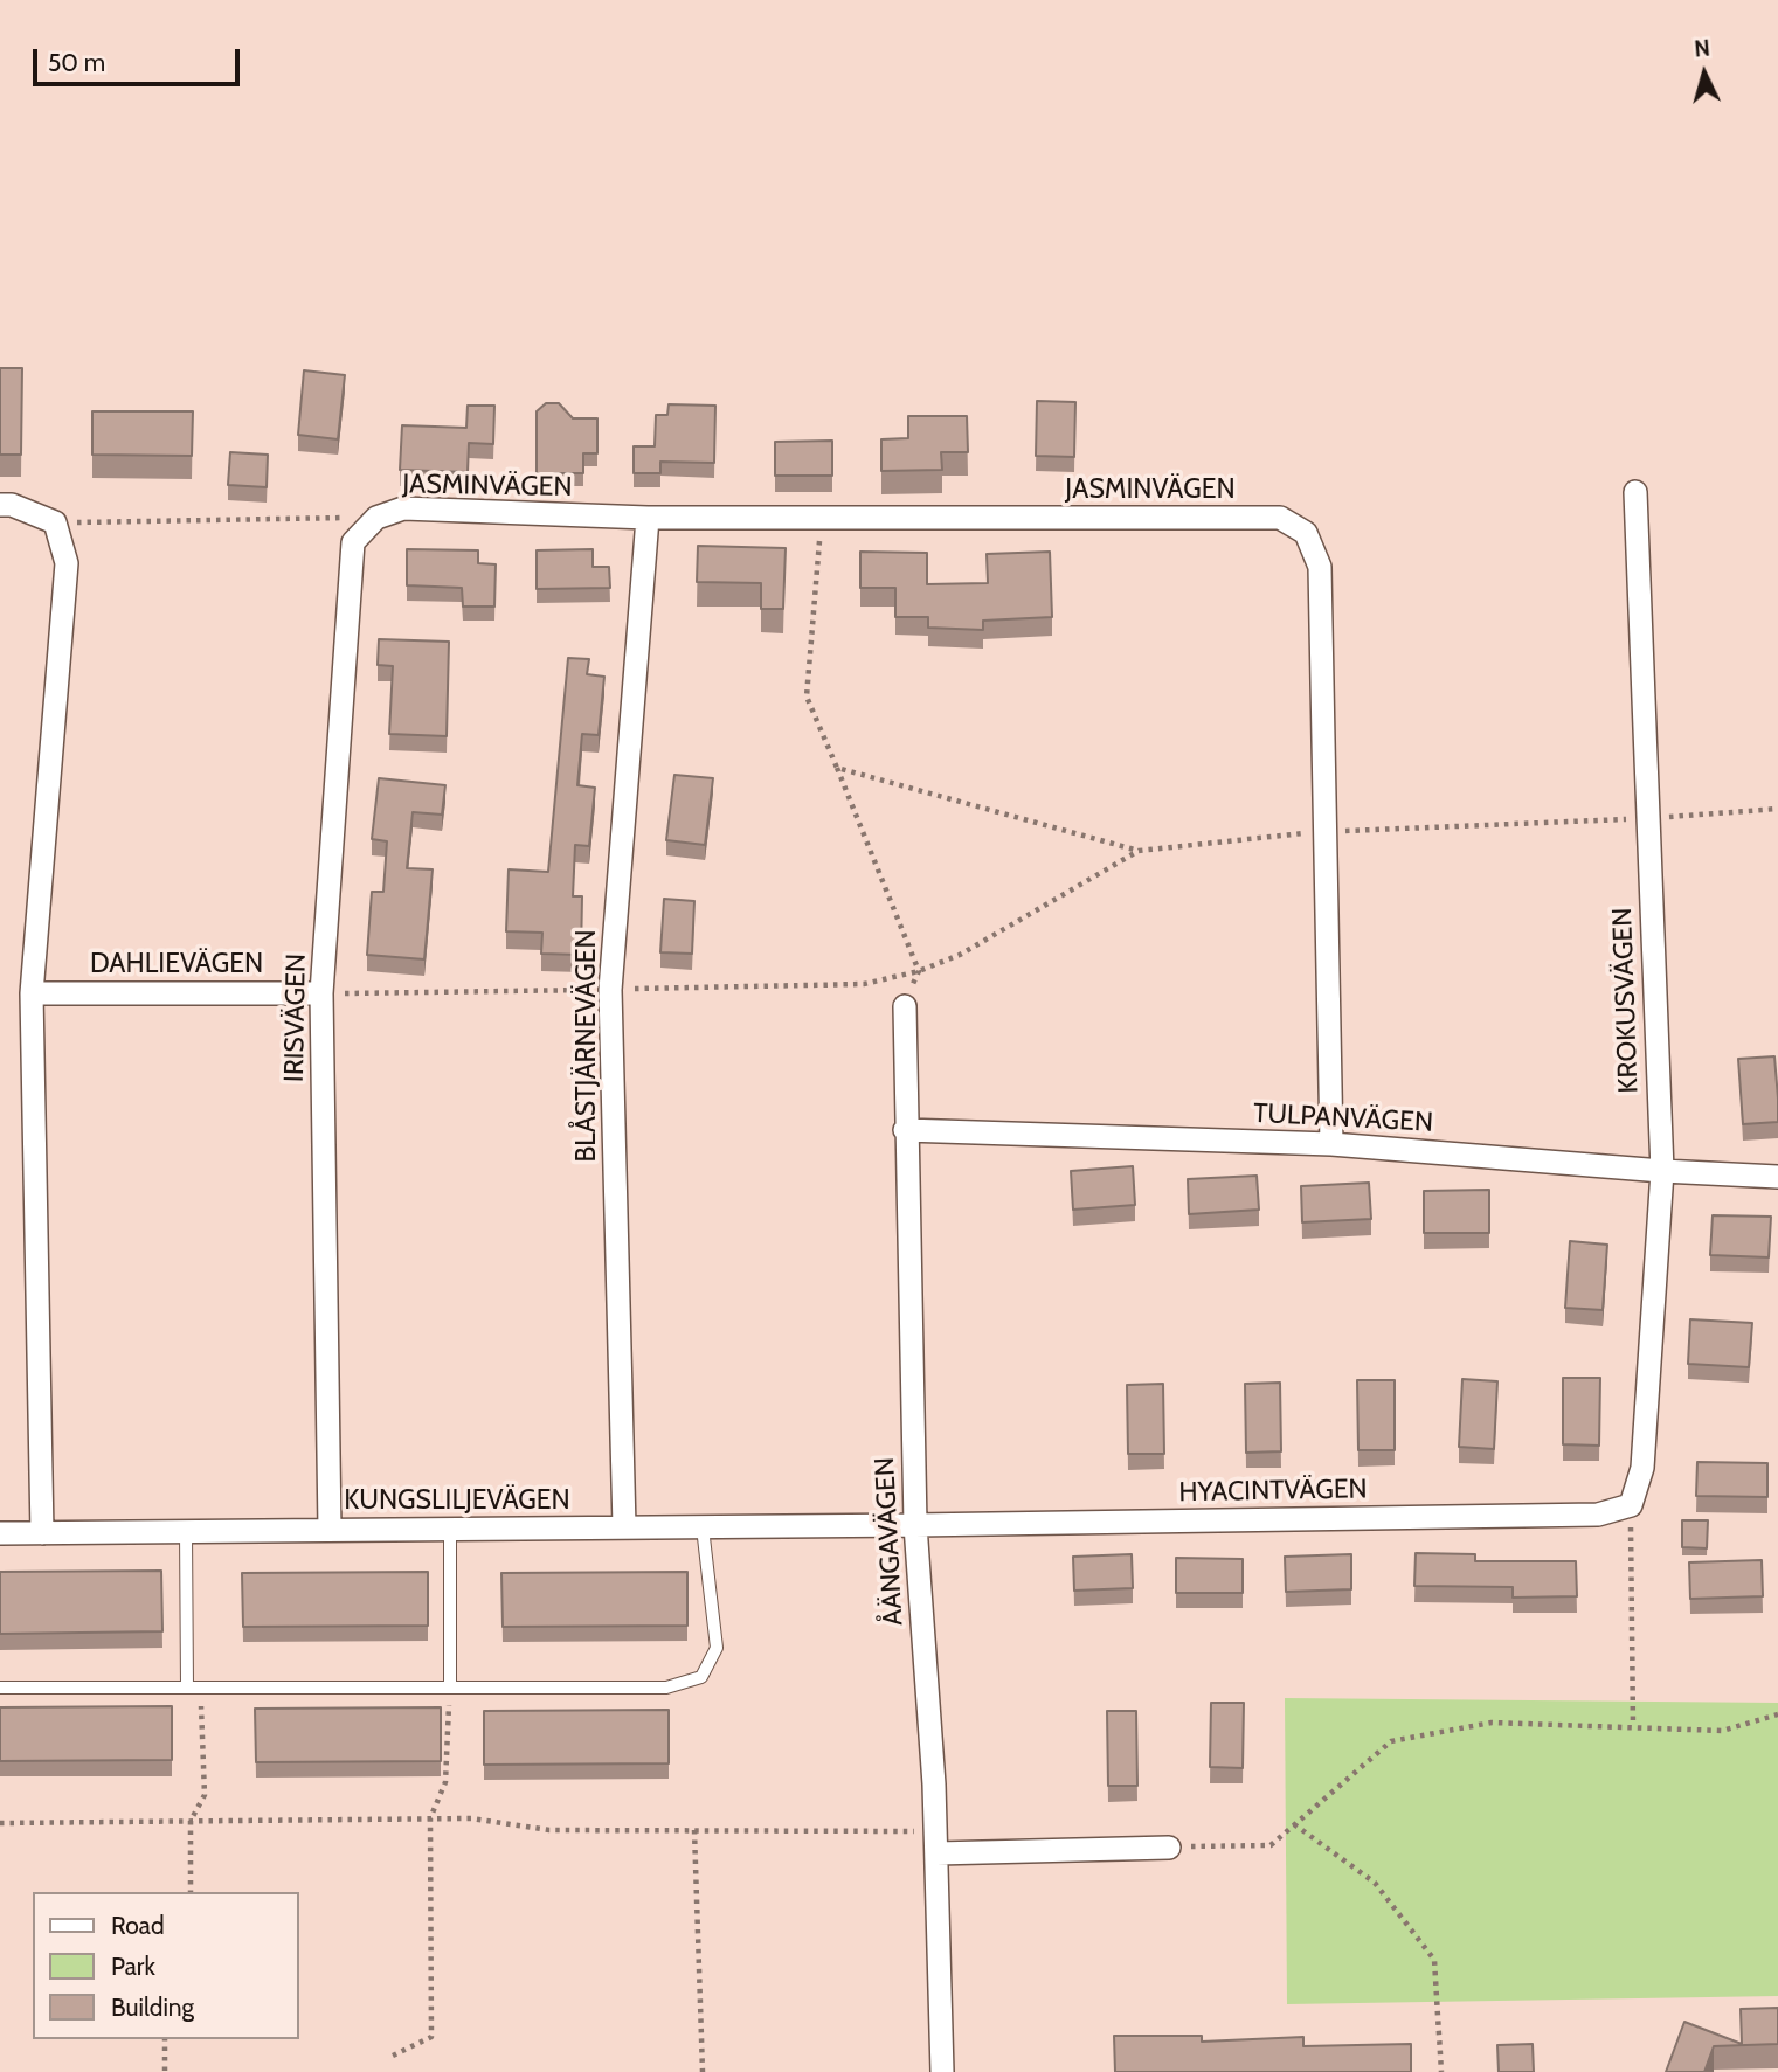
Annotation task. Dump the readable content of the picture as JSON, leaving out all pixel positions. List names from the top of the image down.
{
  "streets": {
    "street": [
      "JASMINVÄGEN",
      "DAHLIEVÄGEN",
      "KROKUSVÄGEN",
      "IRISVÄGEN",
      "BLÅSTJÄRNEVÄGEN",
      "TULPANVÄGEN",
      "HYACINTVÄGEN",
      "KUNGSLILJEVÄGEN",
      "ÅÄNGAVÄGEN"
    ]
  },
  "crossings": [
    ["JASMINVÄGEN", "IRISVÄGEN"],
    ["JASMINVÄGEN", "BLÅSTJÄRNEVÄGEN"],
    ["JASMINVÄGEN", "TULPANVÄGEN"],
    ["DAHLIEVÄGEN", "IRISVÄGEN"],
    ["KROKUSVÄGEN", "TULPANVÄGEN"],
    ["KROKUSVÄGEN", "HYACINTVÄGEN"],
    ["IRISVÄGEN", "KUNGSLILJEVÄGEN"],
    ["BLÅSTJÄRNEVÄGEN", "KUNGSLILJEVÄGEN"],
    ["TULPANVÄGEN", "ÅÄNGAVÄGEN"],
    ["HYACINTVÄGEN", "KUNGSLILJEVÄGEN"],
    ["HYACINTVÄGEN", "ÅÄNGAVÄGEN"],
    ["KUNGSLILJEVÄGEN", "ÅÄNGAVÄGEN"]
  ],
  "legend": ["Road", "Park", "Building"],
  "scale_bar": "50 m",
  "north": "top"
}
